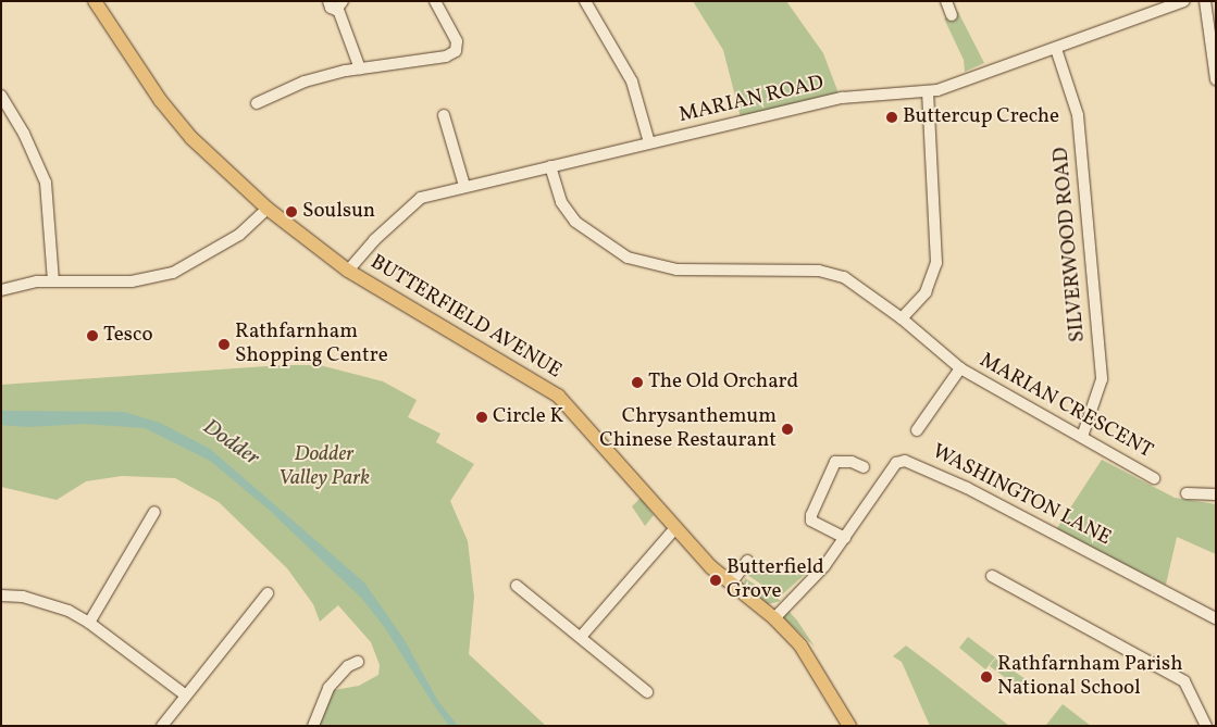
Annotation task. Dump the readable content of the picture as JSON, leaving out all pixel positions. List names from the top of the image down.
{
  "streets": {
    "main road": ["BUTTERFIELD AVENUE"],
    "street": [
      "MARIAN ROAD",
      "SILVERWOOD ROAD",
      "MARIAN CRESCENT",
      "WASHINGTON LANE"
    ]
  },
  "crossings": [
    ["MARIAN ROAD", "SILVERWOOD ROAD"],
    ["MARIAN ROAD", "BUTTERFIELD AVENUE"],
    ["MARIAN ROAD", "MARIAN CRESCENT"],
    ["SILVERWOOD ROAD", "MARIAN CRESCENT"],
    ["BUTTERFIELD AVENUE", "WASHINGTON LANE"]
  ],
  "water": ["Dodder"],
  "parks": ["Dodder Valley Park"],
  "places": [
    "Buttercup Creche",
    "Soulsun",
    "Tesco",
    "Rathfarnham Shopping Centre",
    "The Old Orchard",
    "Circle K",
    "Chrysanthemum Chinese Restaurant",
    "Butterfield Grove",
    "Rathfarnham Parish National School"
  ]
}
